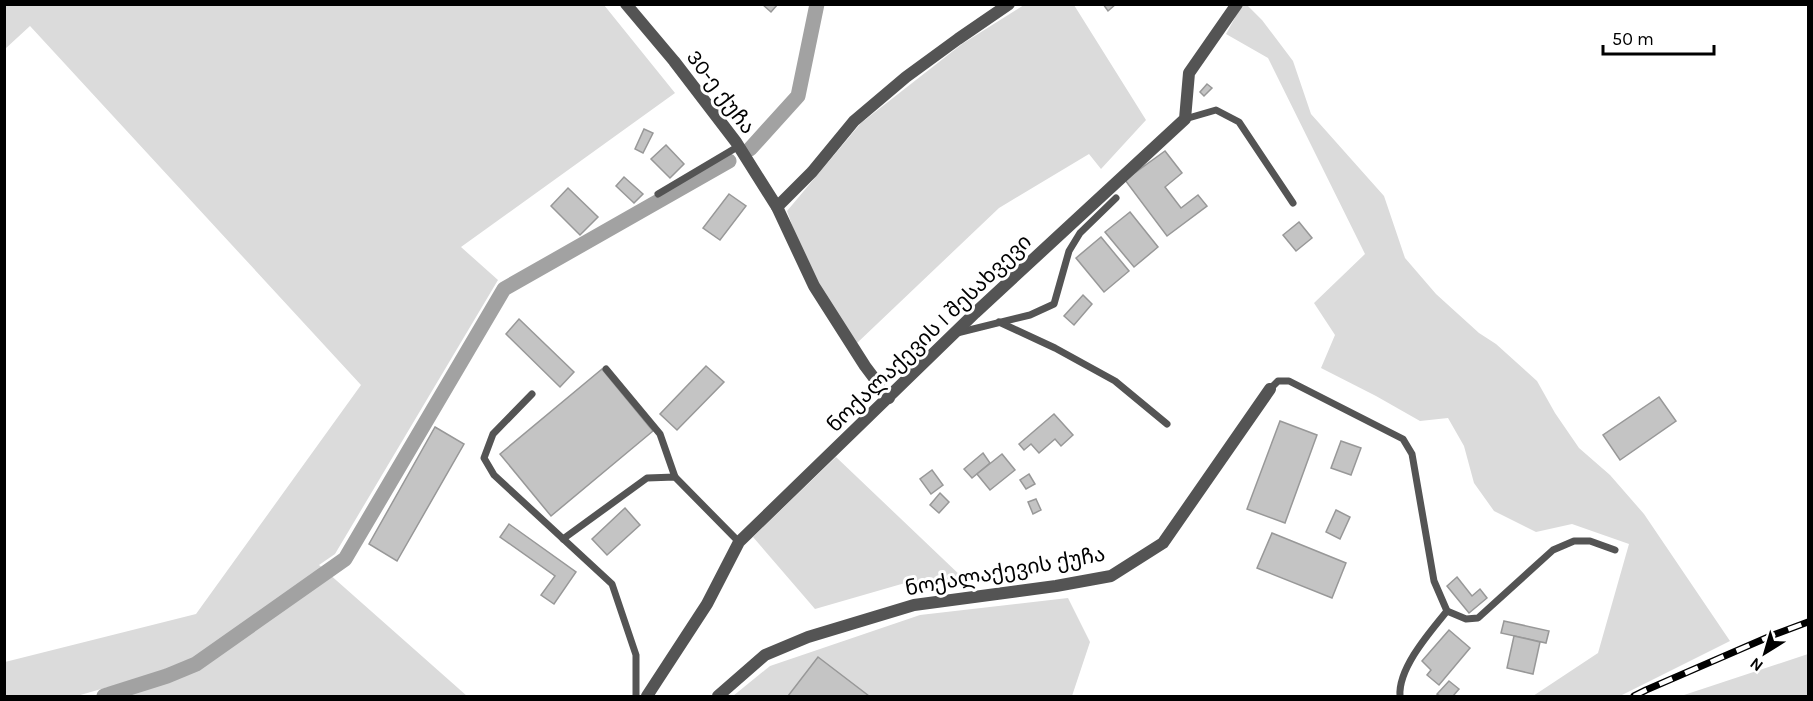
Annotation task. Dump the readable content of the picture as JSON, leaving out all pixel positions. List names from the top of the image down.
{
  "streets": {
    "street": ["30-ე ქუჩა", "ნოქალაქევის I შესახვევი", "ნოქალაქევის ქუჩა"]
  },
  "crossings": [
    ["30-ე ქუჩა", "ნოქალაქევის I შესახვევი"]
  ],
  "scale_bar": "50 m",
  "north": "bottom left"
}
